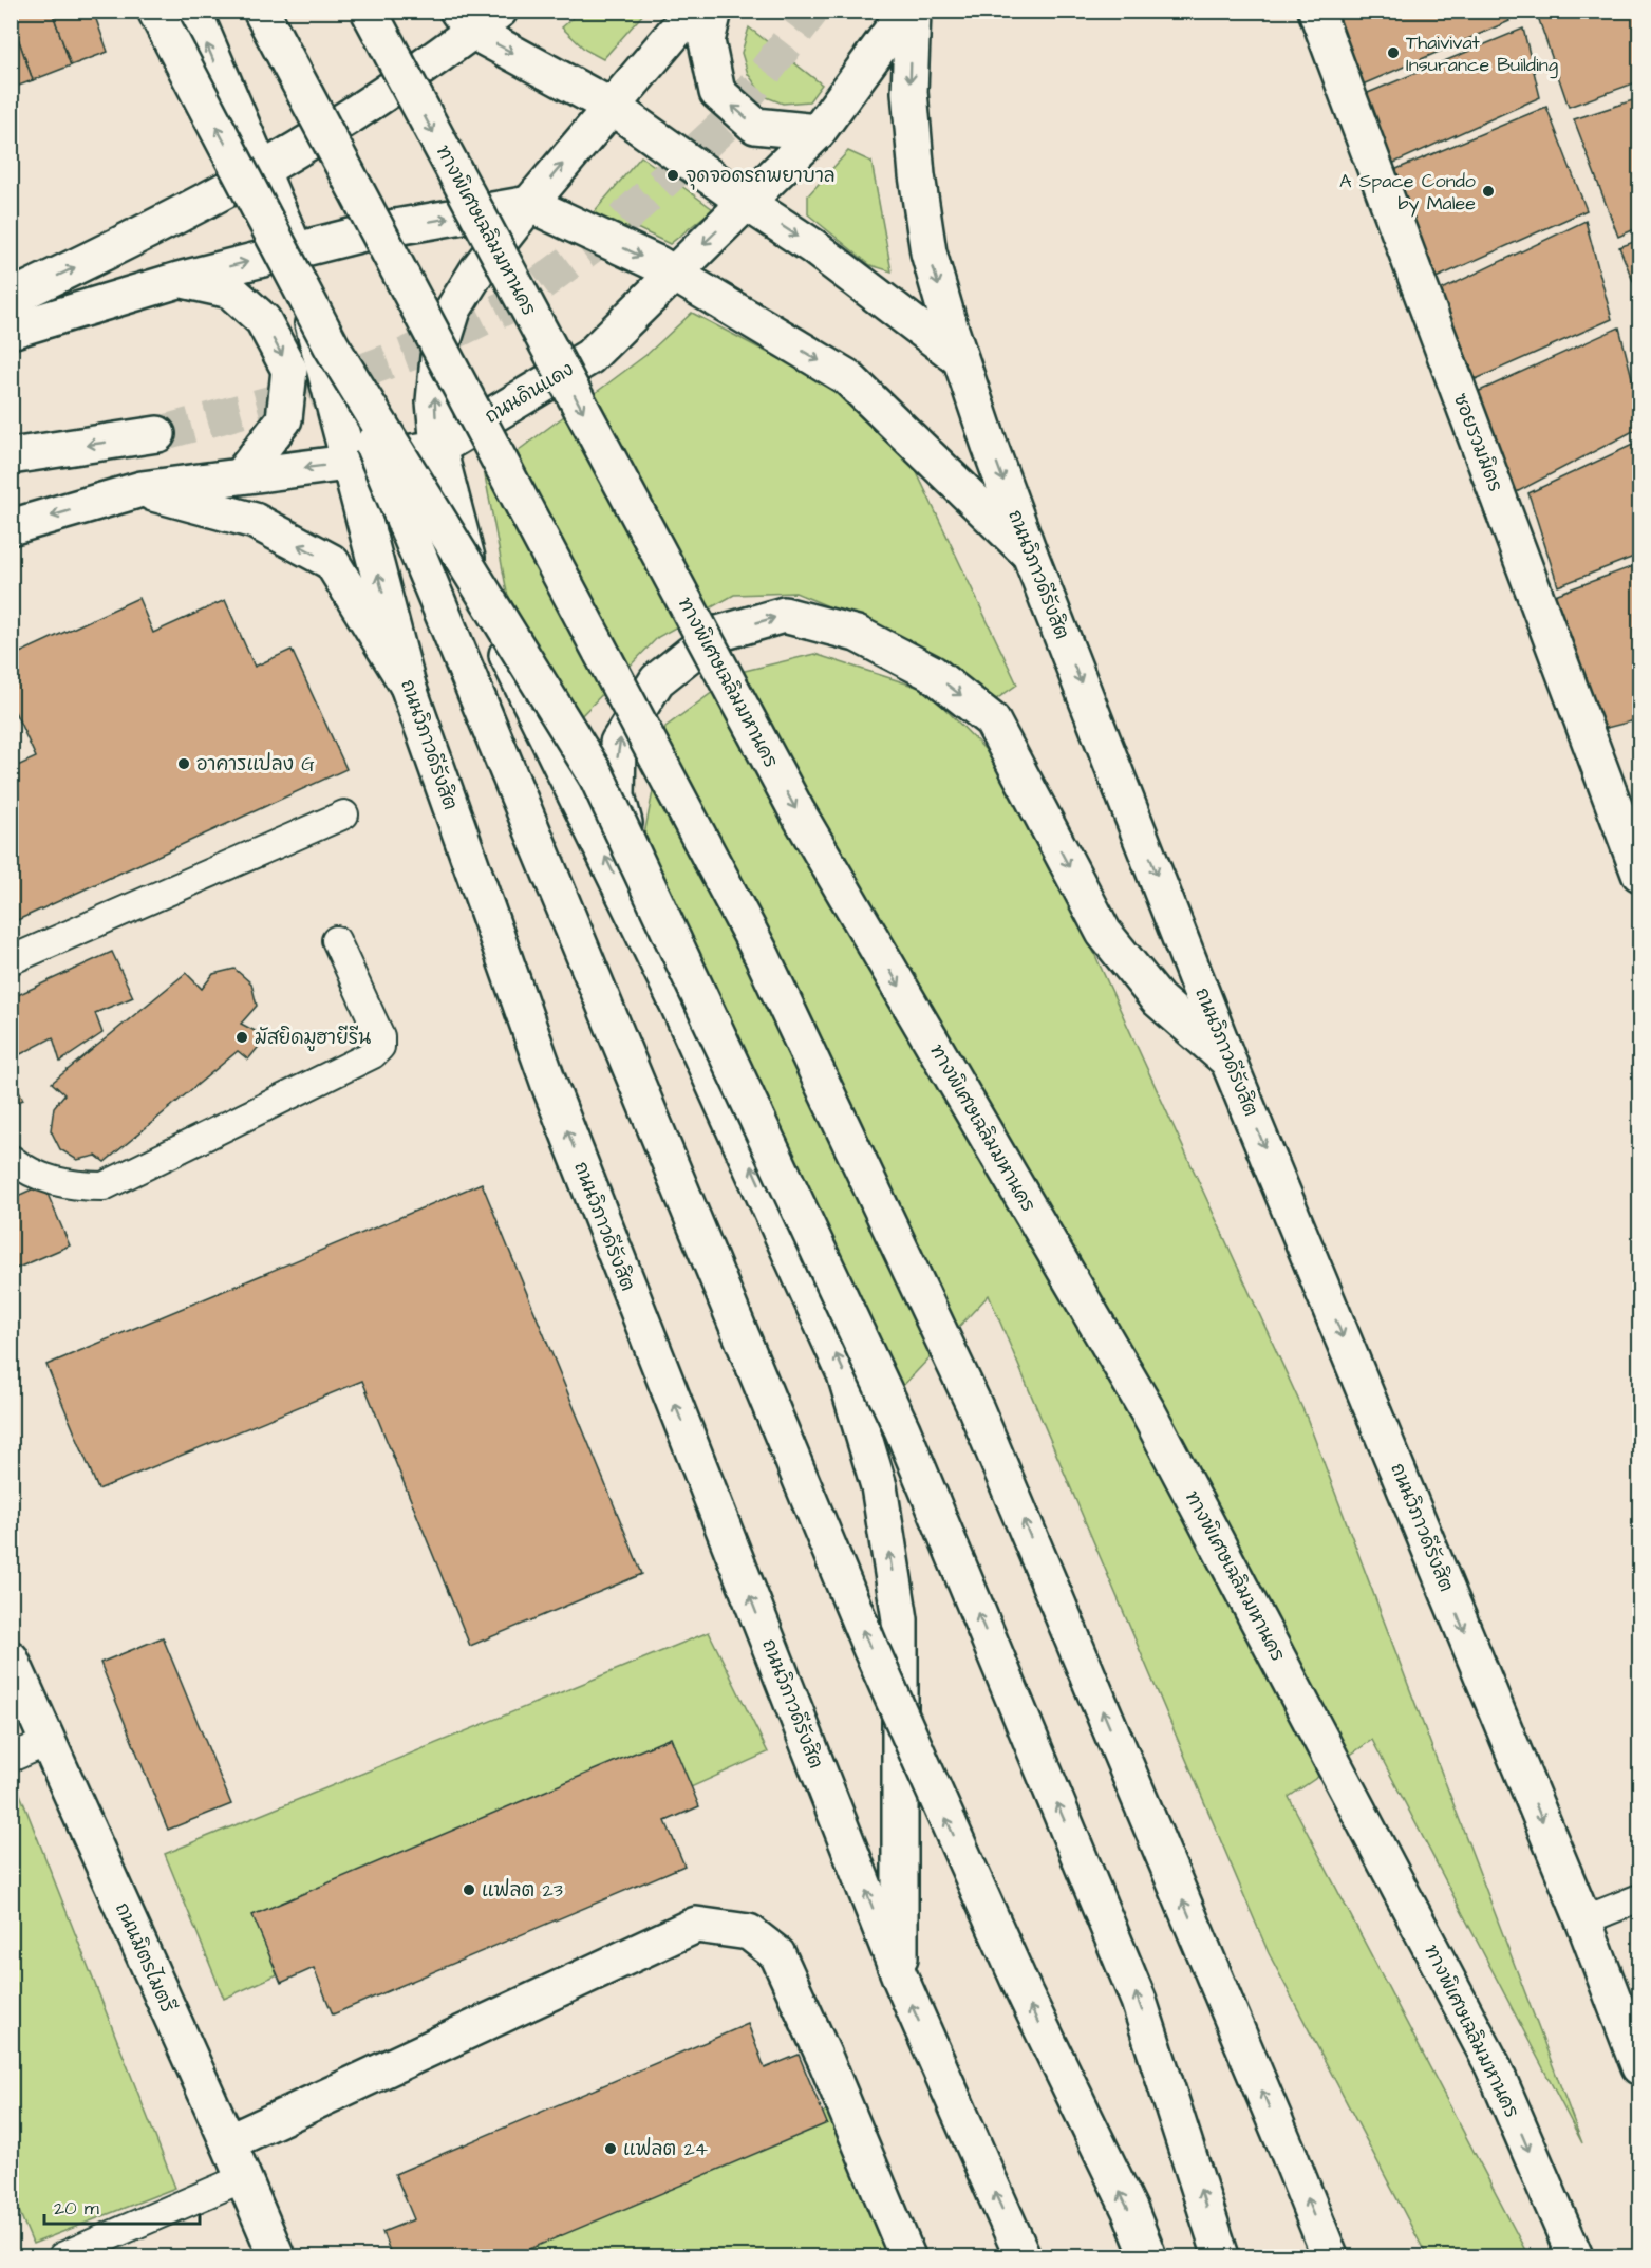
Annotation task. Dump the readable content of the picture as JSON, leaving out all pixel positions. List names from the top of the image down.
{
  "streets": {
    "main road": [
      "ทางพิเศษเฉลิมมหานคร",
      "ถนนดินแดง",
      "ซอยรวมมิตร",
      "ถนนวิภาวดีรังสิต",
      "ถนนมิตรไมตรี"
    ]
  },
  "crossings": [
    ["ถนนดินแดง", "ถนนวิภาวดีรังสิต"]
  ],
  "places": [
    "Thaivivat Insurance Building",
    "จุดจอดรถพยาบาล",
    "A Space Condo by Malee",
    "อาคารแปลง G",
    "มัสยิดมูฮายีรีน",
    "แฟลต 23",
    "แฟลต 24"
  ],
  "scale_bar": "20 m"
}
